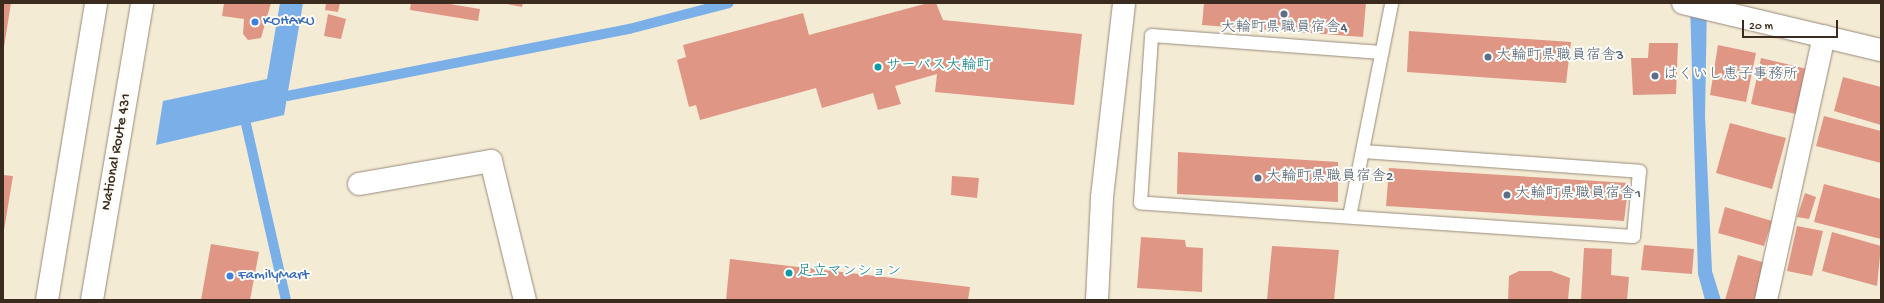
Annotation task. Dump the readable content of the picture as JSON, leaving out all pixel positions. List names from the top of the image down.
{
  "streets": {
    "main road": ["National Route 431"]
  },
  "places": [
    "大輪町県職員宿舎4",
    "KOHAKU",
    "大輪町県職員宿舎3",
    "サーパス大輪町",
    "はくいし恵子事務所",
    "大輪町県職員宿舎2",
    "大輪町県職員宿舎1",
    "足立マンション",
    "FamilyMart"
  ],
  "scale_bar": "20 m"
}
